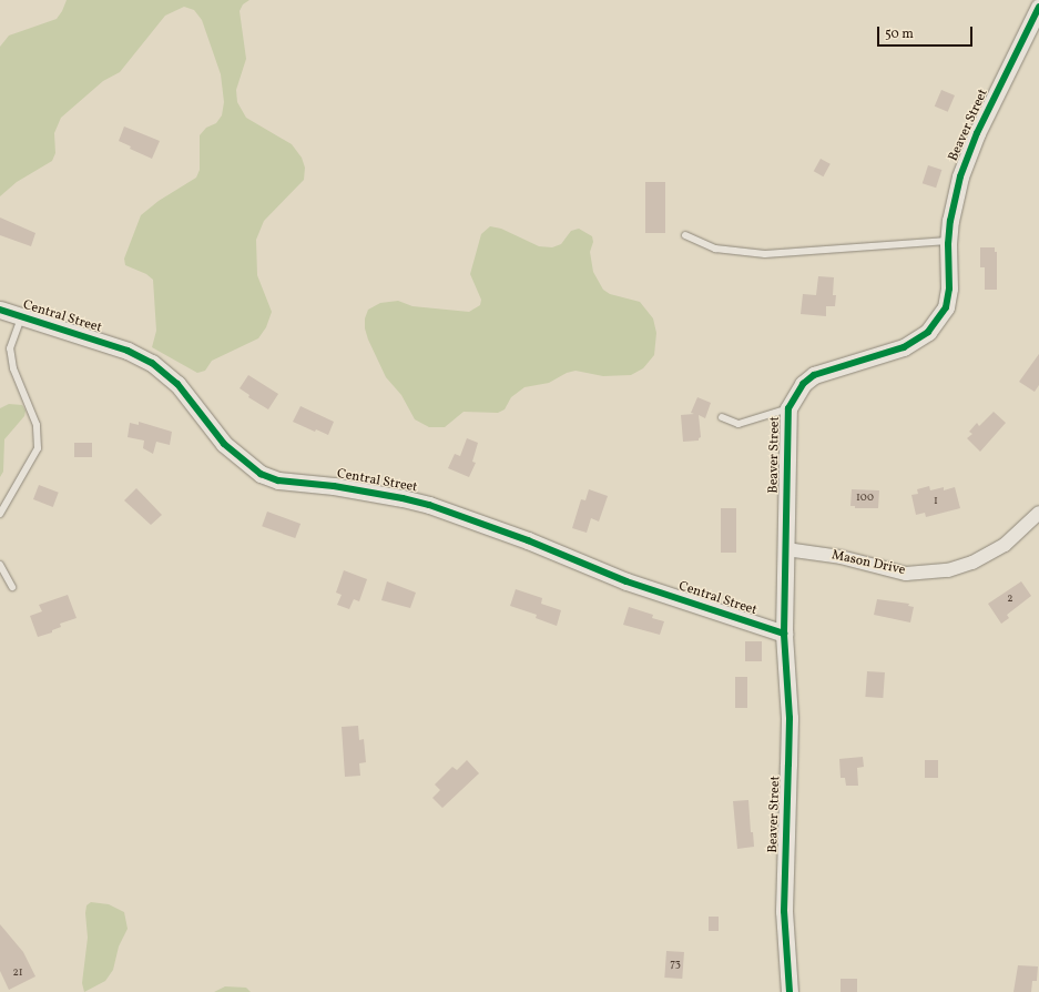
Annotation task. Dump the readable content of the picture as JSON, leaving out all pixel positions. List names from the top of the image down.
{
  "streets": {
    "street": ["Beaver Street", "Central Street", "Mason Drive"]
  },
  "crossings": [
    ["Beaver Street", "Central Street"],
    ["Beaver Street", "Mason Drive"]
  ],
  "house_numbers": [
    "100",
    "1",
    "2",
    "73",
    "21"
  ],
  "scale_bar": "50 m"
}
